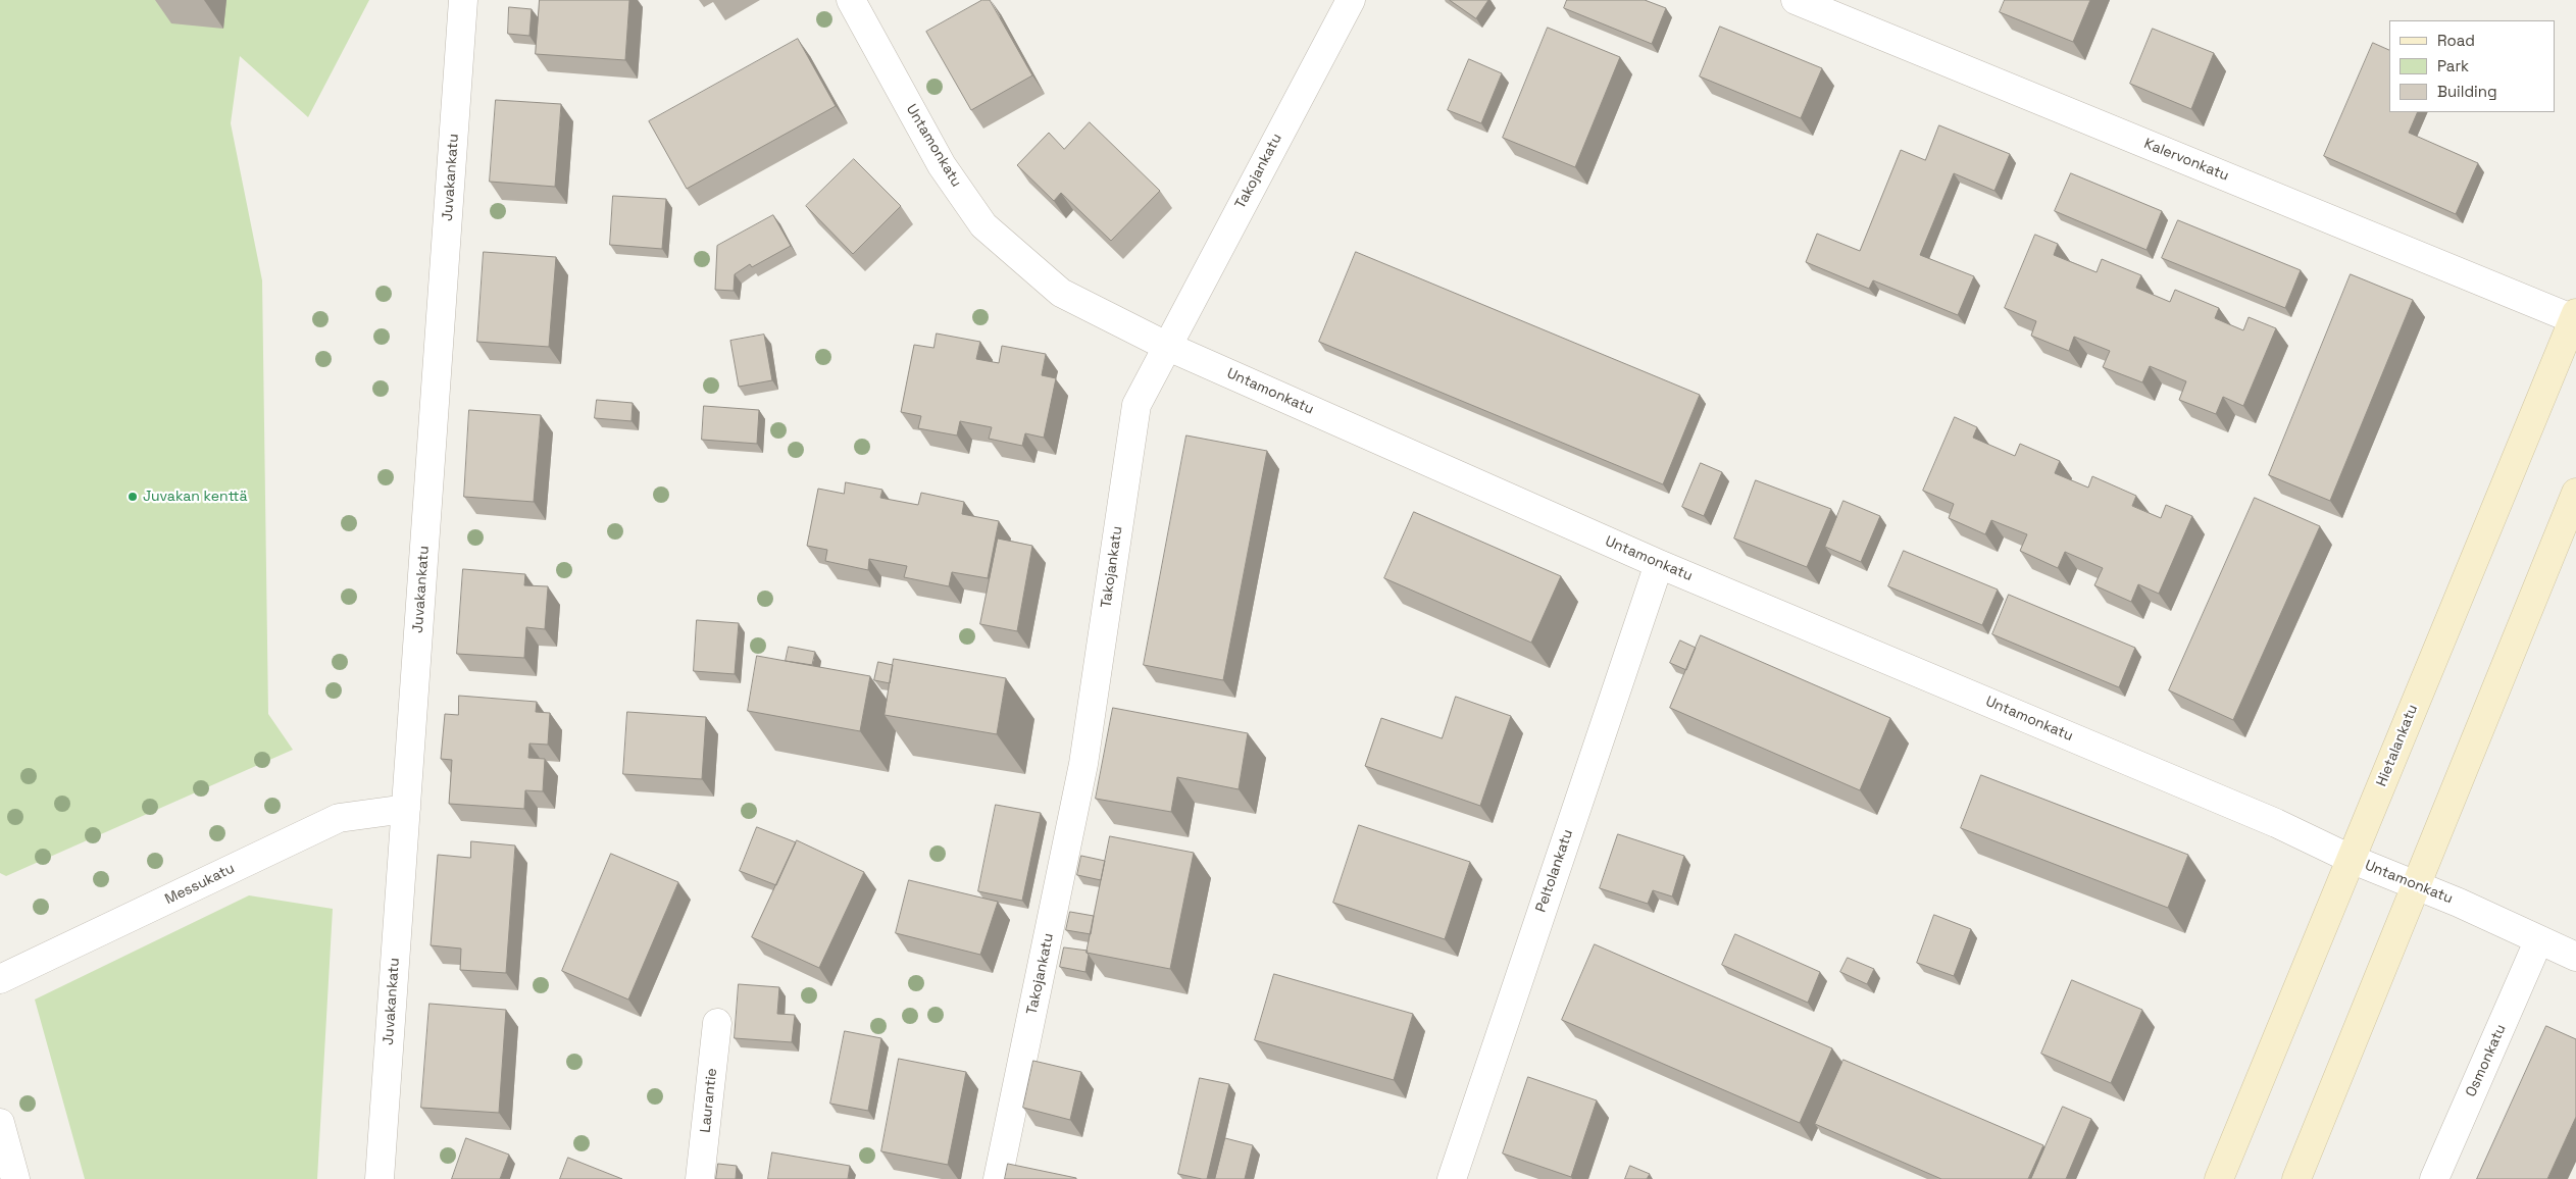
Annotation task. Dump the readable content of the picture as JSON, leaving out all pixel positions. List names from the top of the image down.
{
  "streets": {
    "main road": ["Hietalankatu"],
    "street": [
      "Untamonkatu",
      "Kalervonkatu",
      "Takojankatu",
      "Juvakankatu",
      "Peltolankatu",
      "Messukatu",
      "Osmonkatu",
      "Laurantie"
    ]
  },
  "crossings": [
    ["Untamonkatu", "Takojankatu"],
    ["Untamonkatu", "Hietalankatu"],
    ["Untamonkatu", "Peltolankatu"],
    ["Untamonkatu", "Osmonkatu"],
    ["Kalervonkatu", "Hietalankatu"],
    ["Juvakankatu", "Messukatu"]
  ],
  "places": ["Juvakan kenttä"],
  "legend": ["Road", "Park", "Building"]
}
